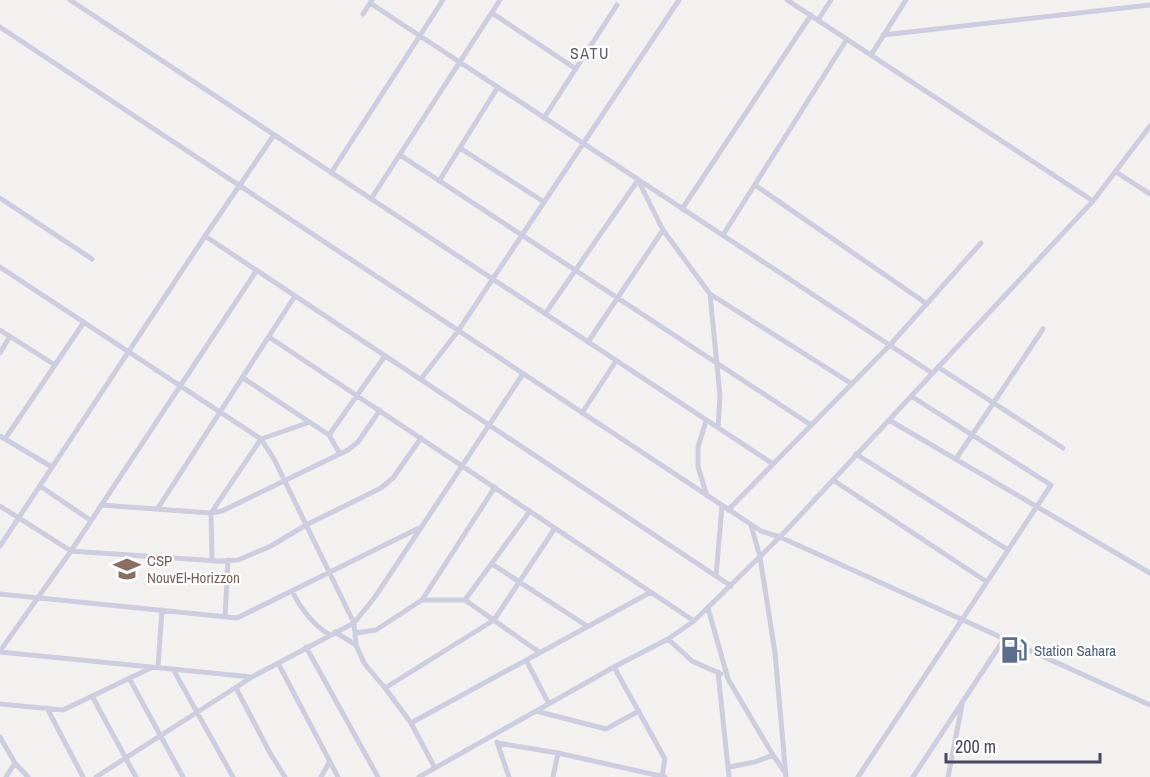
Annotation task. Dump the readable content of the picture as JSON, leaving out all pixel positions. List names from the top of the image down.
{
  "districts": ["SATU"],
  "places": {
    "school or university": ["CSP NouvEl-Horizzon"],
    "fuel station": ["Station Sahara"]
  },
  "scale_bar": "200 m"
}
